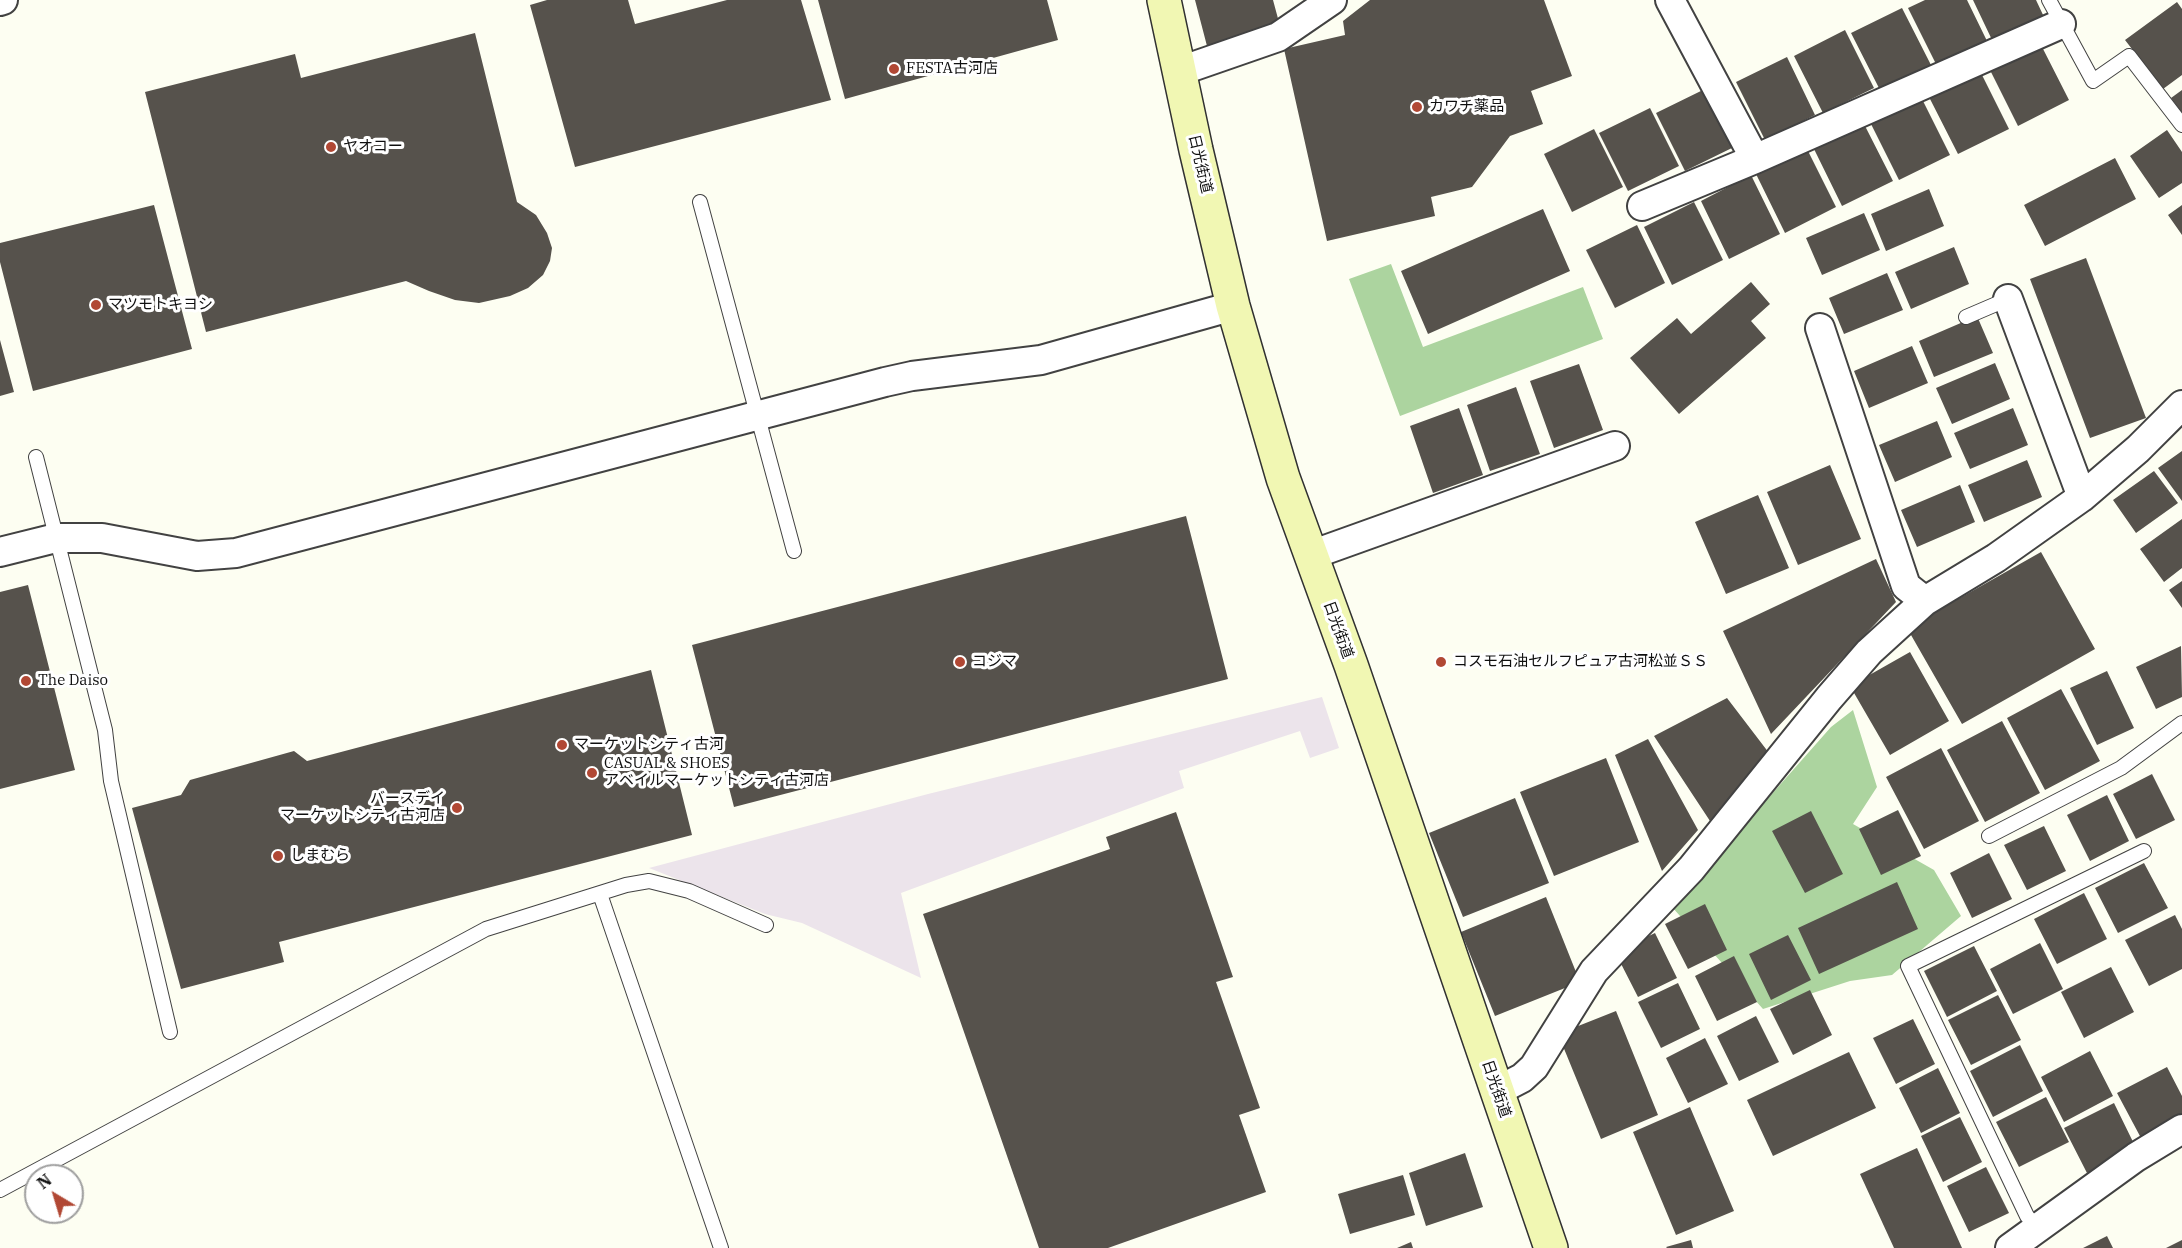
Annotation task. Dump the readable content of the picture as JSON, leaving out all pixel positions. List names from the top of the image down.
{
  "streets": {
    "main road": ["日光街道"]
  },
  "places": [
    "FESTA古河店",
    "カワチ薬品",
    "ヤオコー",
    "マツモトキヨシ",
    "コジマ",
    "コスモ石油セルフピュア古河松並ＳＳ",
    "The Daiso",
    "マーケットシティ古河",
    "CASUAL & SHOES アベイルマーケットシティ古河店",
    "バースデイ マーケットシティ古河店",
    "しまむら"
  ],
  "north": "top left"
}
